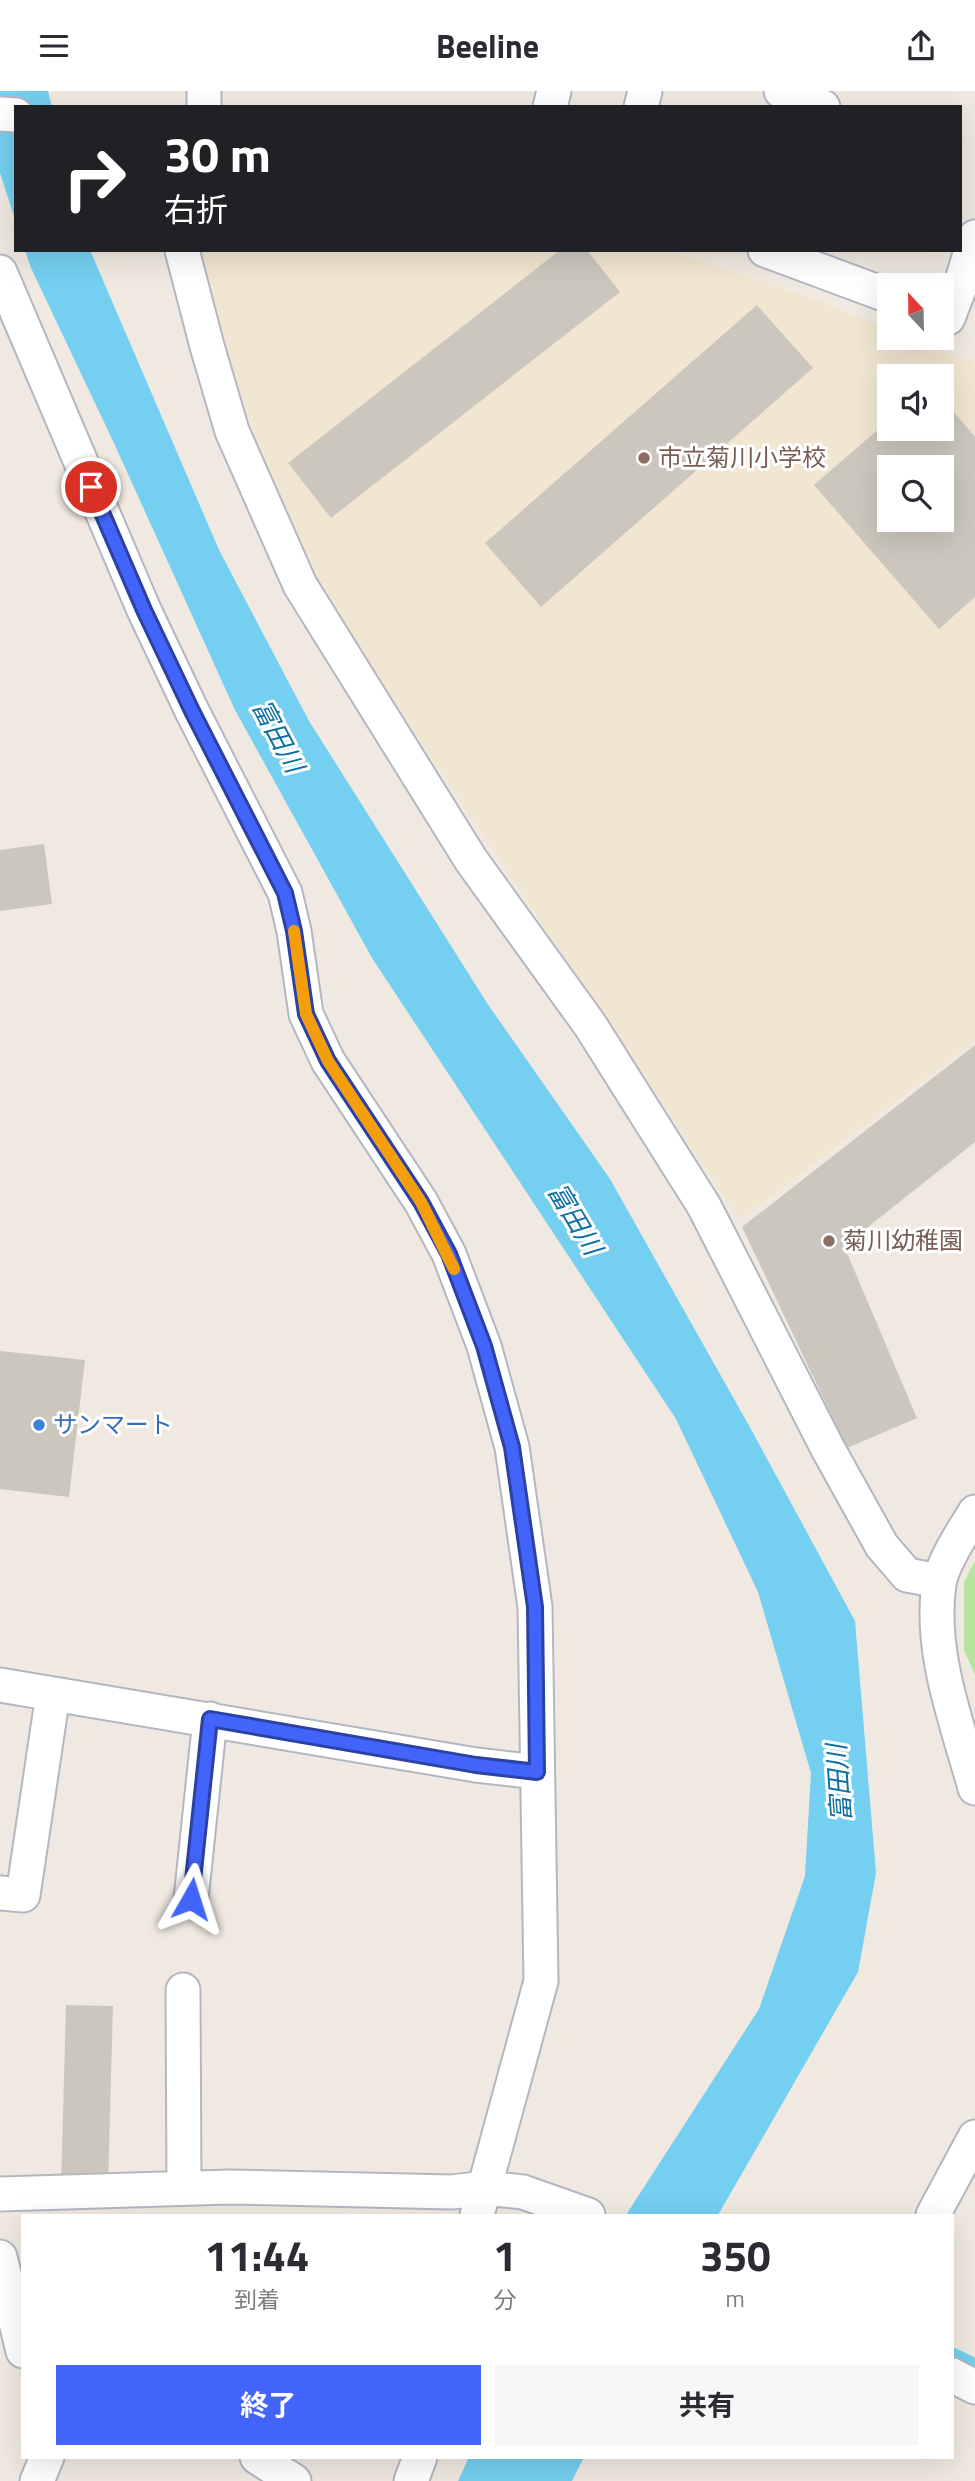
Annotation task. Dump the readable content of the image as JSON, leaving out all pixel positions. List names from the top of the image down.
{
  "water": ["富田川"],
  "places": ["市立菊川小学校", "菊川幼稚園", "サンマート"],
  "north": "top",
  "page": {
    "header": "Beeline",
    "turn": ["30 m", "右折"],
    "eta": [
      "11:44",
      "到着",
      "1",
      "分",
      "350",
      "m"
    ],
    "buttons": ["終了", "共有"]
  }
}
